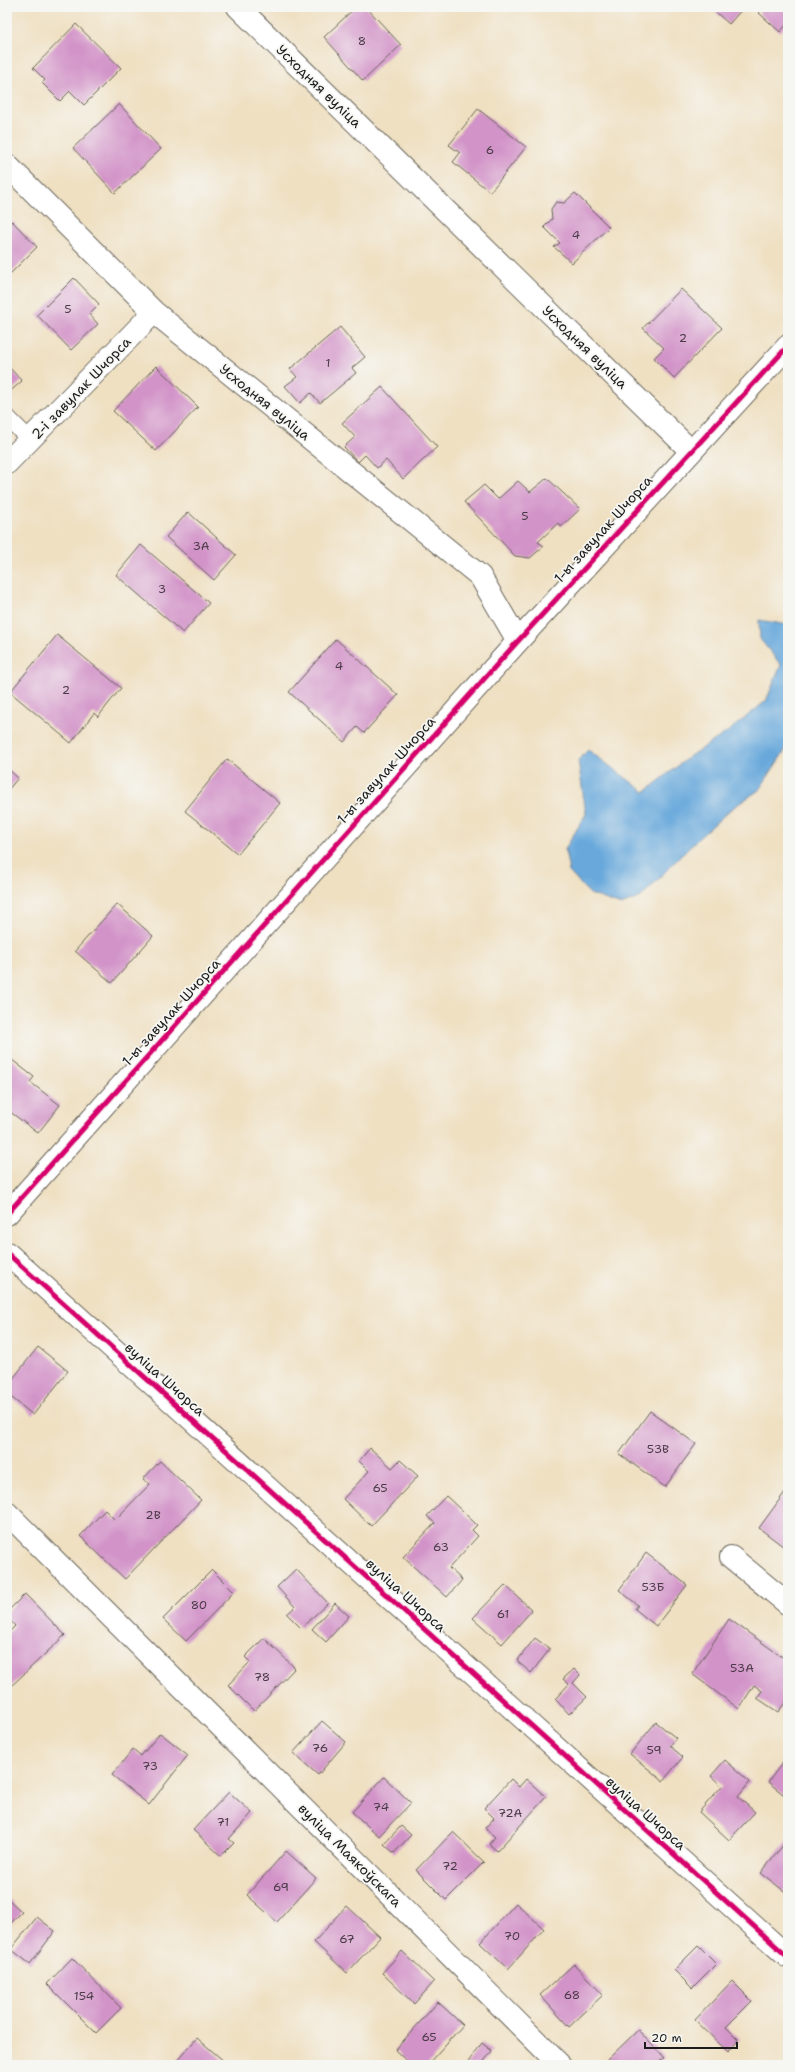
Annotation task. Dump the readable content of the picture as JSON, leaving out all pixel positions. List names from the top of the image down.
{
  "streets": {
    "street": [
      "Усходняя вуліца",
      "2-і завулак Шчорса",
      "1-ы завулак Шчорса",
      "вуліца Шчорса",
      "вуліца Маякоўскага"
    ]
  },
  "crossings": [
    ["Усходняя вуліца", "2-і завулак Шчорса"],
    ["Усходняя вуліца", "1-ы завулак Шчорса"]
  ],
  "house_numbers": [
    "8",
    "6",
    "4",
    "5",
    "2",
    "1",
    "5",
    "3А",
    "3",
    "4",
    "2",
    "53В",
    "65",
    "2В",
    "63",
    "53Б",
    "80",
    "61",
    "53А",
    "78",
    "76",
    "59",
    "73",
    "74",
    "72А",
    "71",
    "72",
    "69",
    "70",
    "67",
    "68",
    "154",
    "65"
  ],
  "scale_bar": "20 m"
}
